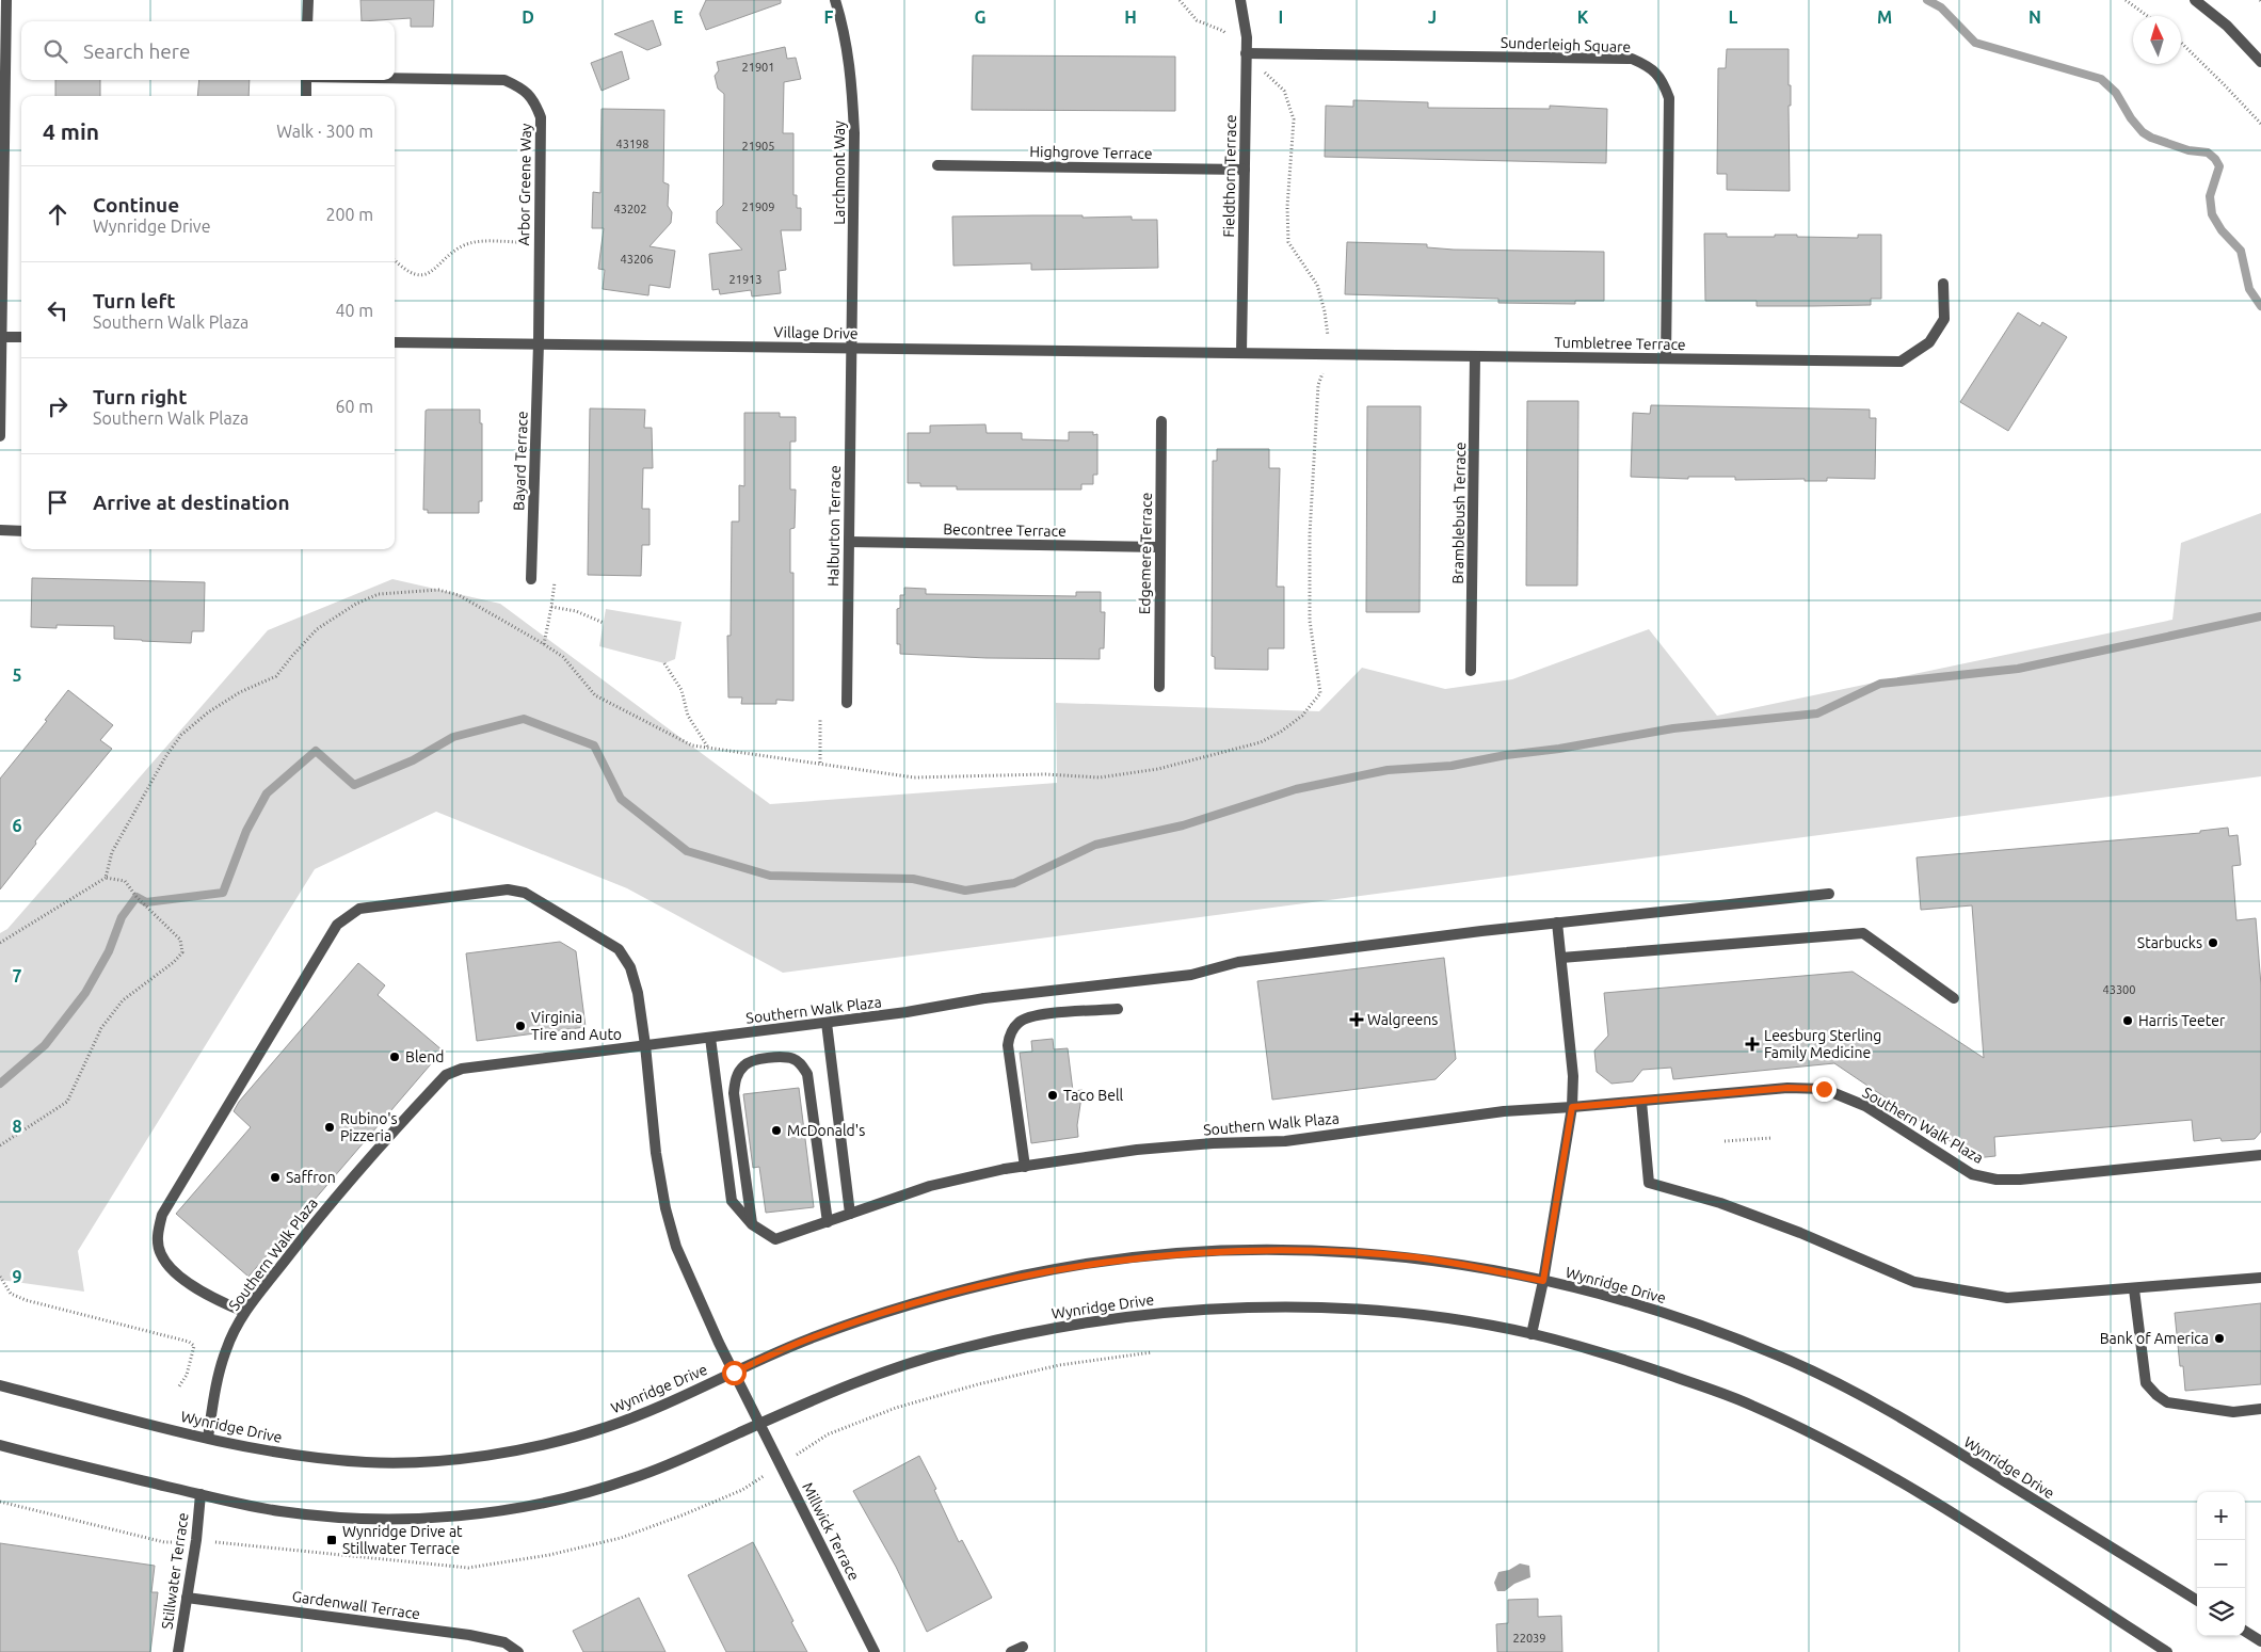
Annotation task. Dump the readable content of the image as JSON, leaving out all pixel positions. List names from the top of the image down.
{
  "streets": {
    "street": [
      "Sunderleigh Square",
      "Highgrove Terrace",
      "Larchmont Way",
      "Fieldthorn Terrace",
      "Arbor Greene Way",
      "Village Drive",
      "Tumbletree Terrace",
      "Bayard Terrace",
      "Bramblebush Terrace",
      "Halburton Terrace",
      "Becontree Terrace",
      "Edgemere Terrace",
      "Southern Walk Plaza",
      "Wynridge Drive",
      "Millwick Terrace",
      "Stillwater Terrace",
      "Gardenwall Terrace"
    ]
  },
  "crossings": [
    ["Sunderleigh Square", "Fieldthorn Terrace"],
    ["Sunderleigh Square", "Tumbletree Terrace"],
    ["Highgrove Terrace", "Fieldthorn Terrace"],
    ["Larchmont Way", "Village Drive"],
    ["Larchmont Way", "Halburton Terrace"],
    ["Fieldthorn Terrace", "Village Drive"],
    ["Fieldthorn Terrace", "Tumbletree Terrace"],
    ["Arbor Greene Way", "Village Drive"],
    ["Arbor Greene Way", "Bayard Terrace"],
    ["Village Drive", "Tumbletree Terrace"],
    ["Village Drive", "Bayard Terrace"],
    ["Village Drive", "Halburton Terrace"],
    ["Tumbletree Terrace", "Bramblebush Terrace"],
    ["Halburton Terrace", "Becontree Terrace"],
    ["Becontree Terrace", "Edgemere Terrace"],
    ["Southern Walk Plaza", "Wynridge Drive"],
    ["Wynridge Drive", "Millwick Terrace"],
    ["Wynridge Drive", "Stillwater Terrace"],
    ["Stillwater Terrace", "Gardenwall Terrace"]
  ],
  "places": {
    "other": [
      "Starbucks",
      "Harris Teeter",
      "Virginia Tire and Auto",
      "Blend",
      "Taco Bell",
      "Rubino's Pizzeria",
      "McDonald's",
      "Saffron",
      "Bank of America"
    ],
    "health": ["Walgreens", "Leesburg Sterling Family Medicine"],
    "transit": ["Wynridge Drive at Stillwater Terrace"]
  },
  "house_numbers": [
    "21901",
    "43198",
    "21905",
    "21909",
    "43202",
    "43206",
    "21913",
    "43300",
    "22039"
  ],
  "north": "top",
  "page": {
    "search": "Search here",
    "heading": ["4 min", "Walk · 300 m"],
    "list": [
      ["Continue", "Wynridge Drive", "200 m"],
      ["Turn left", "Southern Walk Plaza", "40 m"],
      ["Turn right", "Southern Walk Plaza", "60 m"],
      "Arrive at destination"
    ],
    "map_buttons": ["+", "−"]
  },
  "grid": {
    "columns": [
      "D",
      "E",
      "F",
      "G",
      "H",
      "I",
      "J",
      "K",
      "L",
      "M",
      "N"
    ],
    "rows": [
      "5",
      "6",
      "7",
      "8",
      "9"
    ]
  }
}
